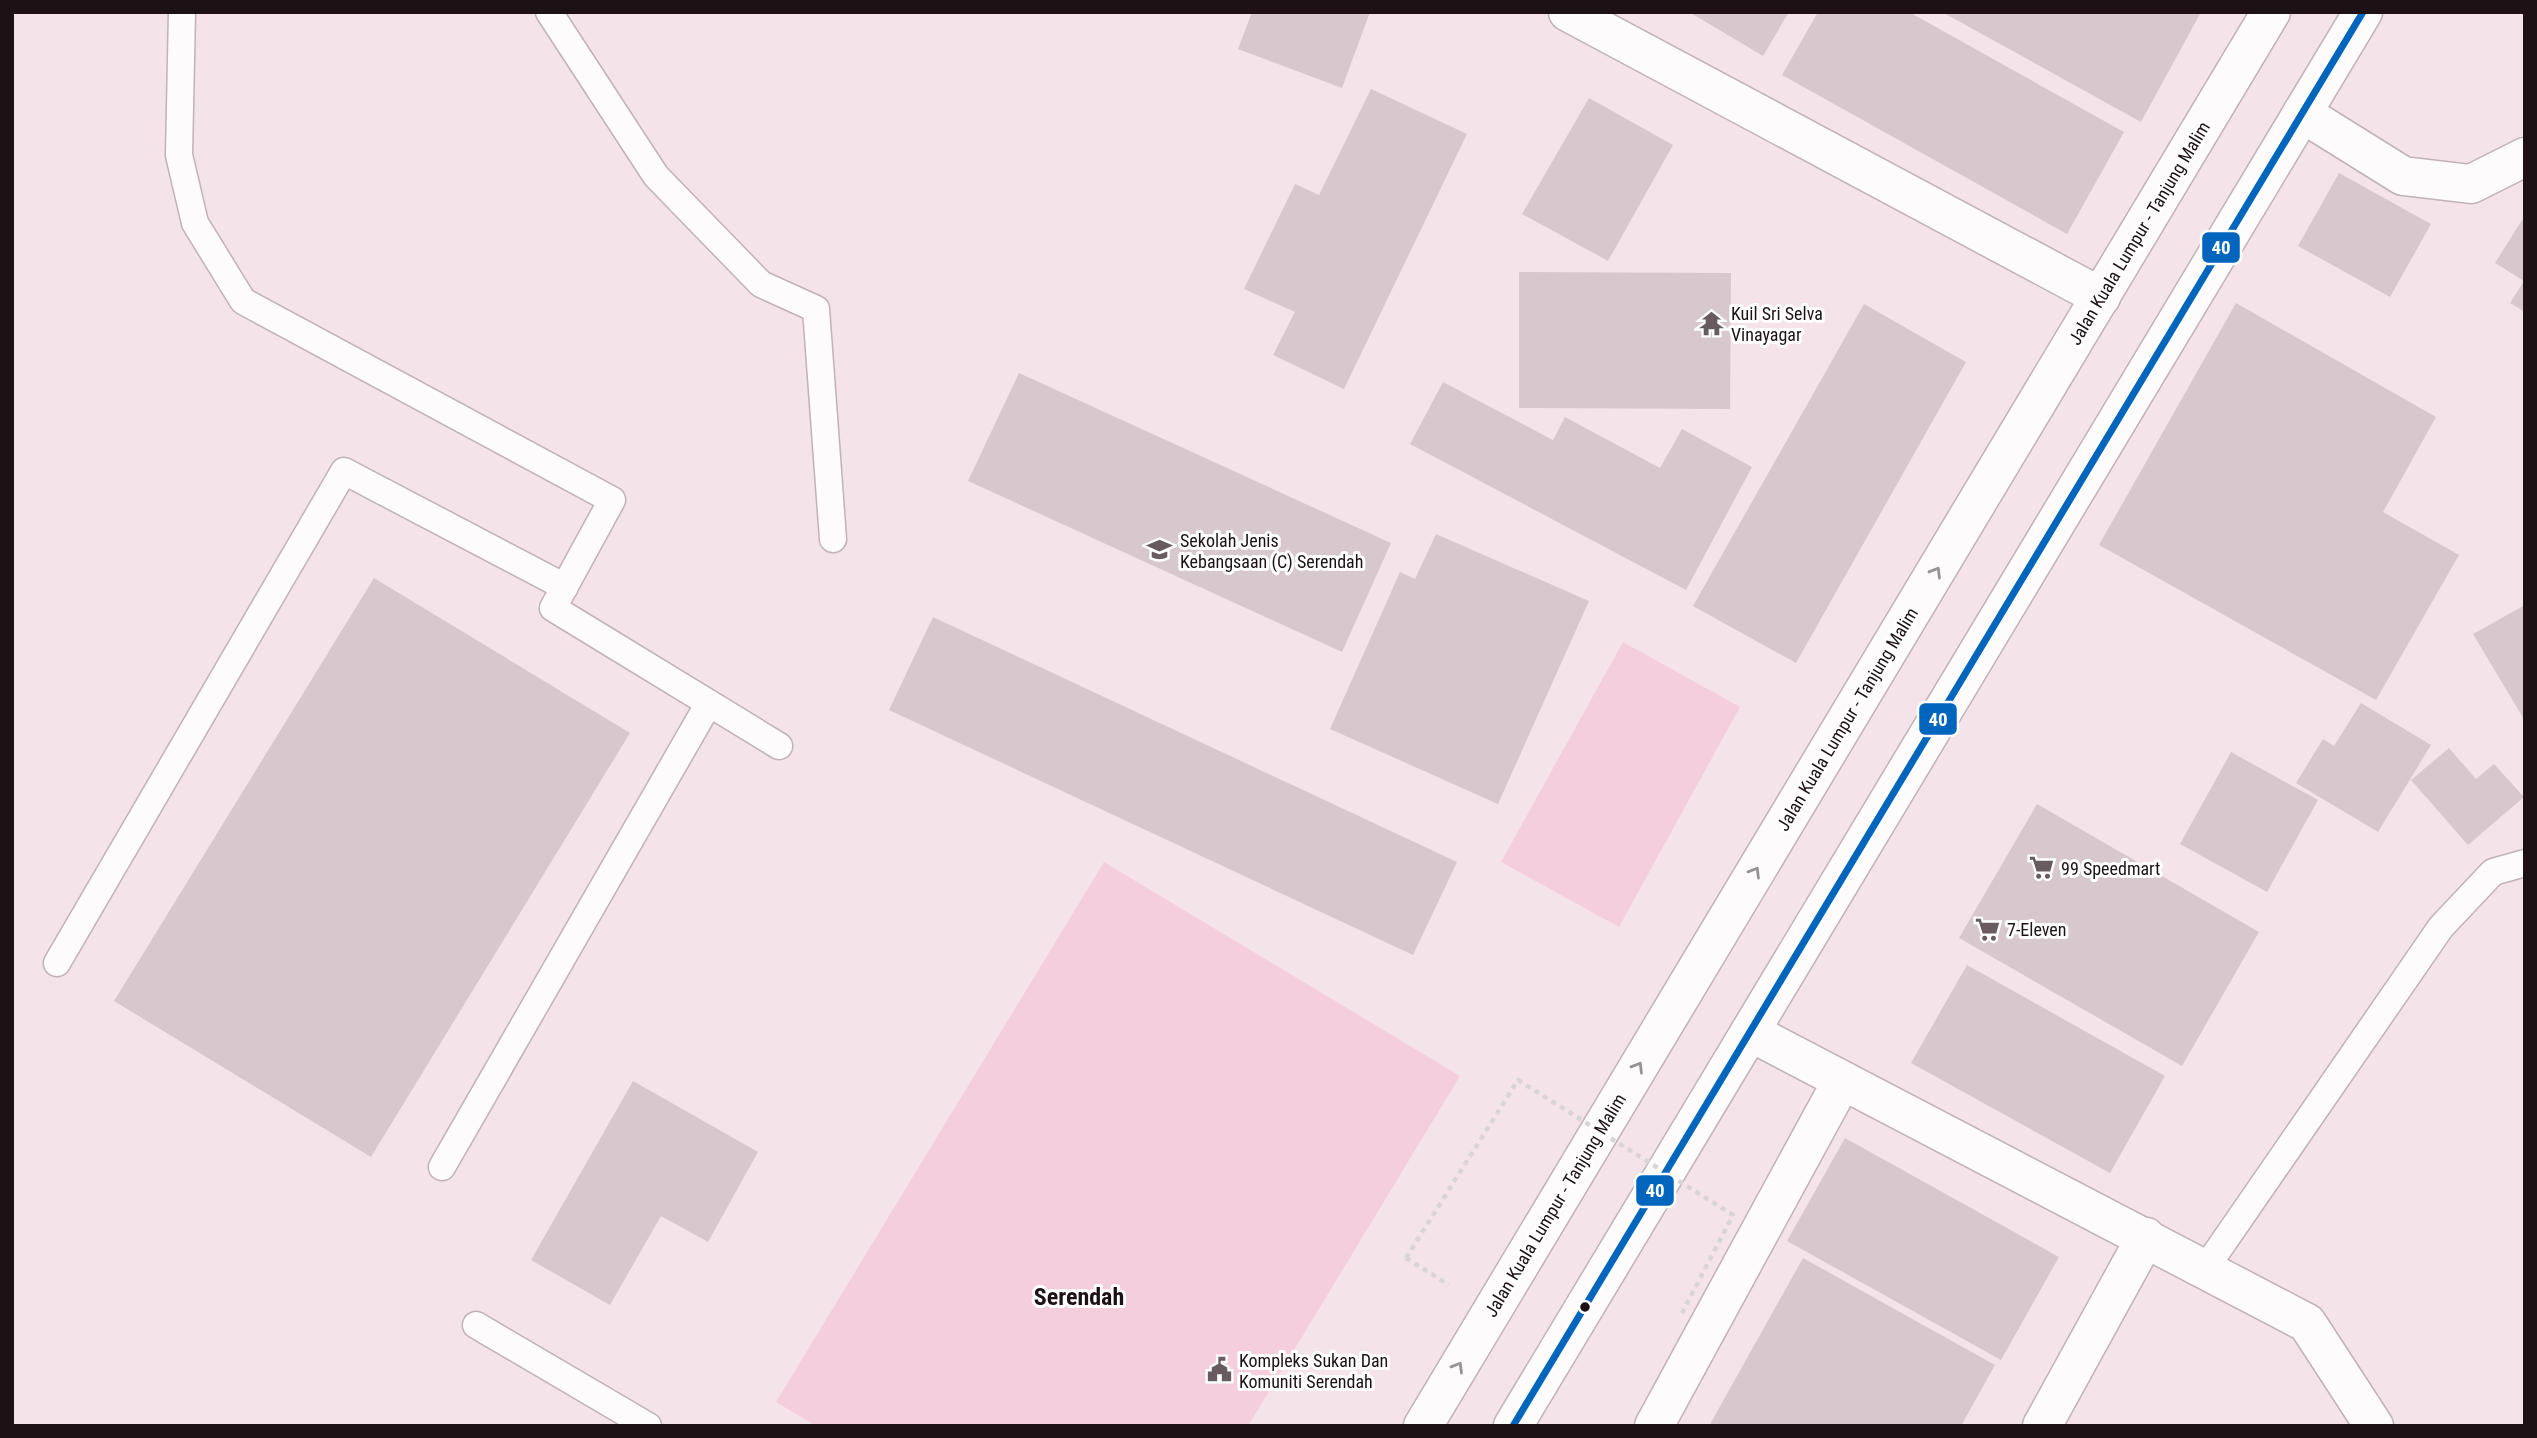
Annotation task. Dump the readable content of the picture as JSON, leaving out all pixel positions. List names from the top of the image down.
{
  "streets": {
    "main road": ["Jalan Kuala Lumpur - Tanjung Malim"]
  },
  "districts": ["Serendah"],
  "places": {
    "temple": ["Kuil Sri Selva Vinayagar"],
    "school or university": ["Sekolah Jenis Kebangsaan (C) Serendah"],
    "supermarket": ["99 Speedmart", "7-Eleven"],
    "public building": ["Kompleks Sukan Dan Komuniti Serendah"]
  },
  "lines": ["transit line 40"]
}
